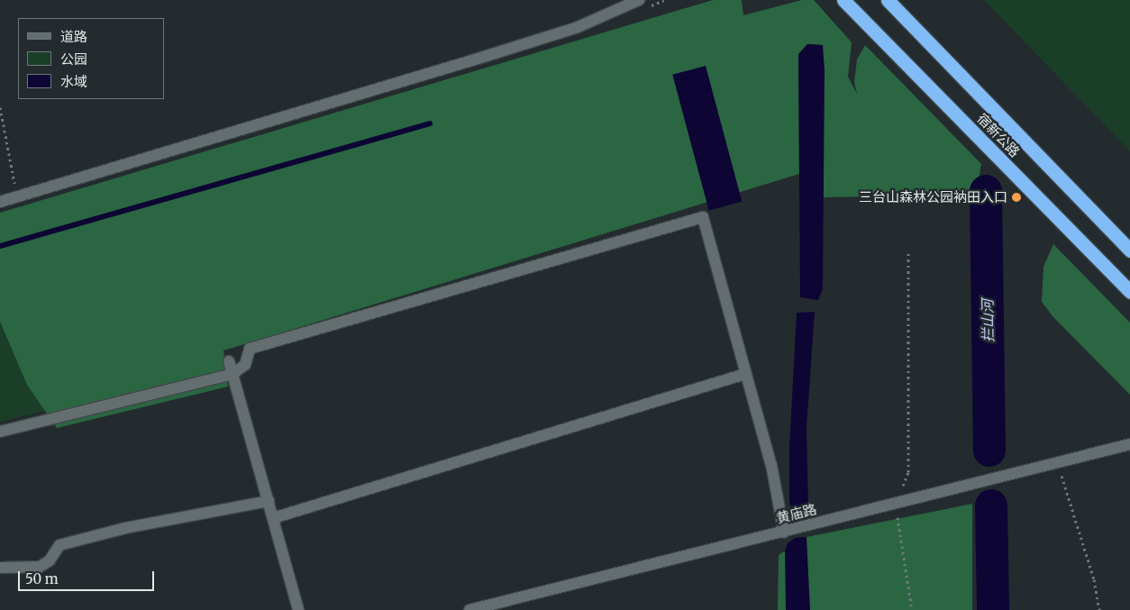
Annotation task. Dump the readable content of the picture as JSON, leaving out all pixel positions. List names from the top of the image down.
{
  "streets": {
    "highway": ["宿新公路"],
    "street": ["黄庙路"]
  },
  "water": ["拦山河"],
  "places": ["三台山森林公园衲田入口"],
  "legend": ["道路", "公园", "水域"],
  "scale_bar": "50 m"
}
